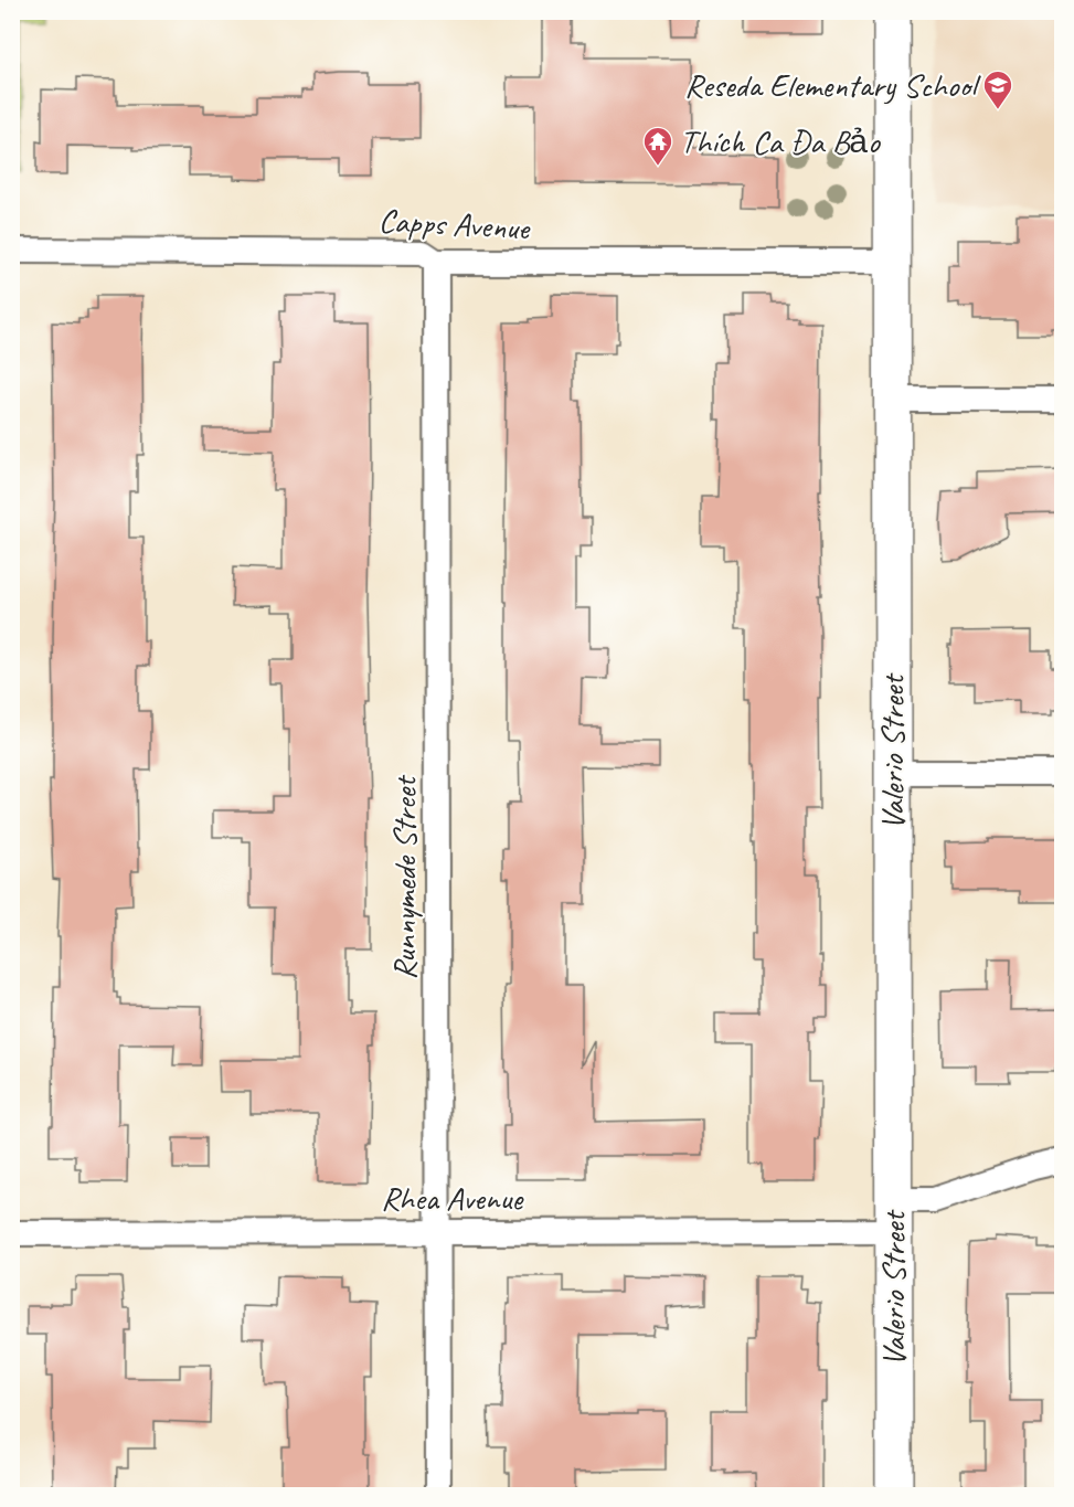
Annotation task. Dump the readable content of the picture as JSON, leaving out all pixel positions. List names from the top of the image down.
{
  "streets": {
    "street": [
      "Capps Avenue",
      "Valerio Street",
      "Runnymede Street",
      "Rhea Avenue"
    ]
  },
  "crossings": [
    ["Capps Avenue", "Valerio Street"],
    ["Capps Avenue", "Runnymede Street"],
    ["Valerio Street", "Rhea Avenue"],
    ["Runnymede Street", "Rhea Avenue"]
  ],
  "places": {
    "school or university": ["Reseda Elementary School"],
    "temple": ["Thích Ca Đa Bảo"]
  }
}
